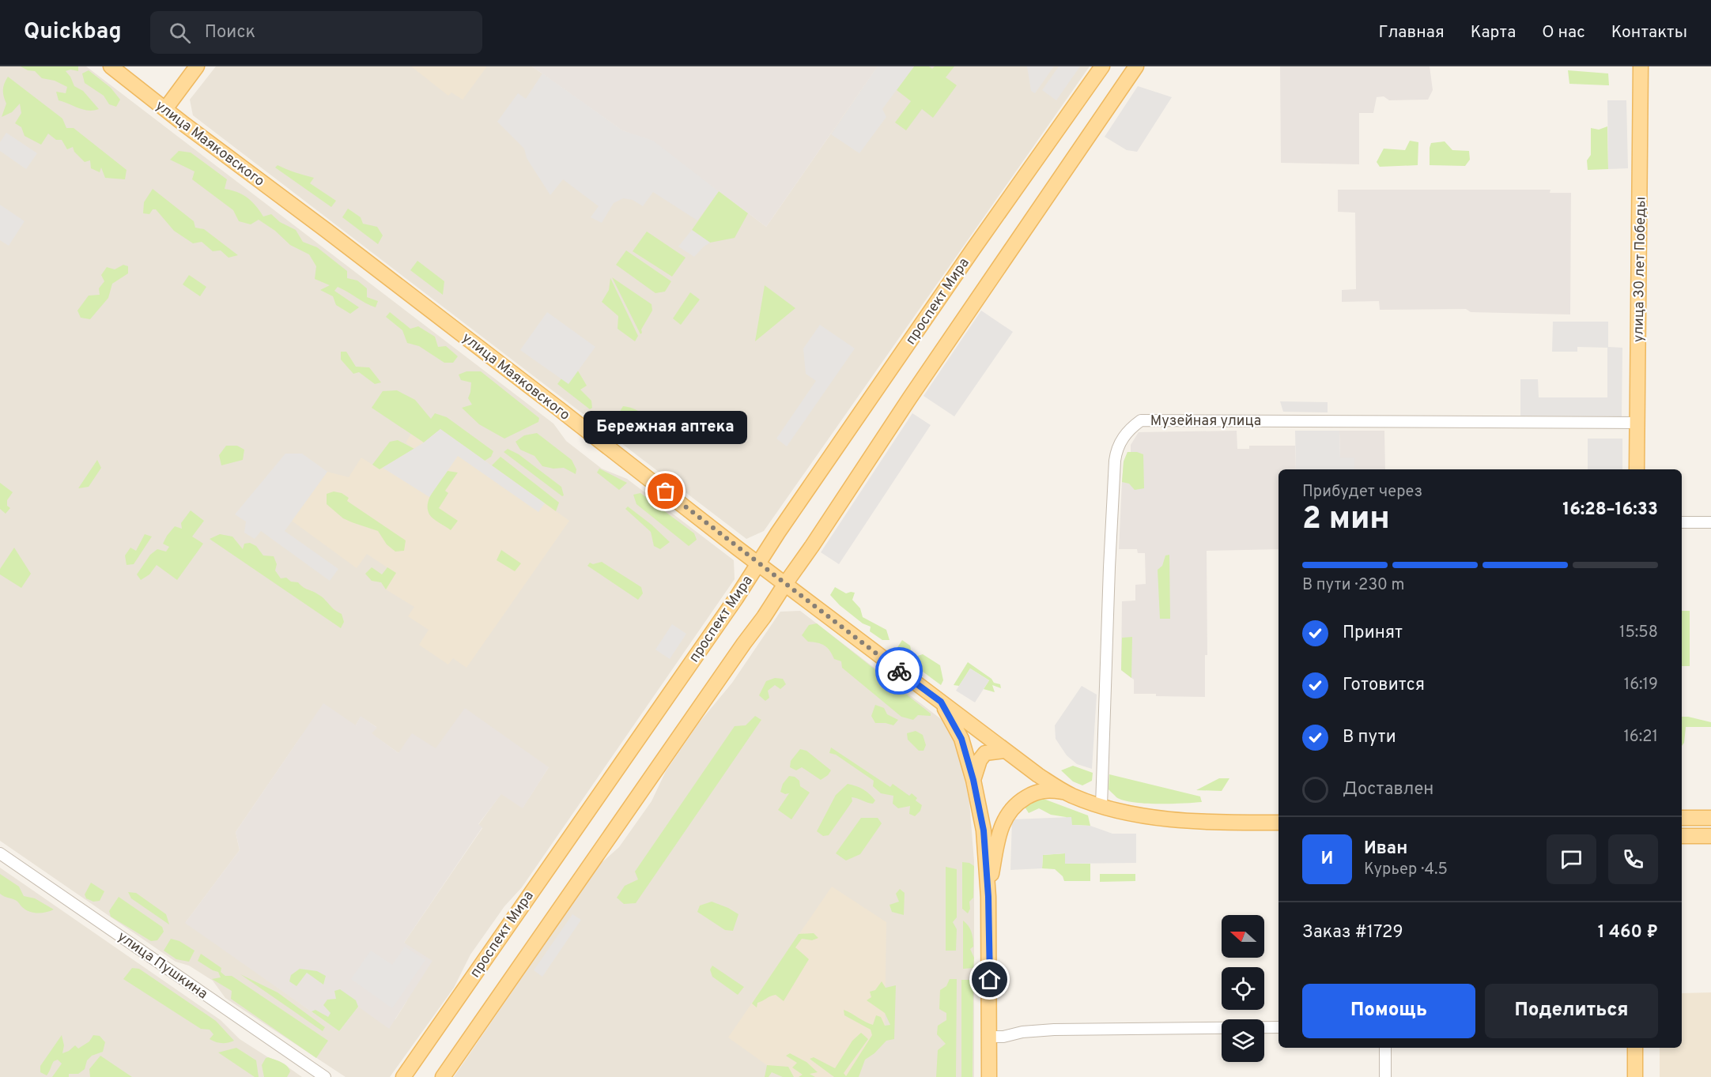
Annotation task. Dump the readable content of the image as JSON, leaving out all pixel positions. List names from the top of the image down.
{
  "streets": {
    "main road": ["улица Маяковского", "улица 30 лет Победы", "проспект Мира"],
    "street": ["Музейная улица", "улица Пушкина"]
  },
  "crossings": [
    ["улица Маяковского", "проспект Мира"],
    ["улица Маяковского", "Музейная улица"],
    ["улица 30 лет Победы", "Музейная улица"]
  ],
  "places": ["Бережная аптека"],
  "north": "left",
  "page": {
    "header": "Quickbag",
    "search": "Поиск",
    "nav": [
      "Главная",
      "Карта",
      "О нас",
      "Контакты"
    ],
    "bubble": "Бережная аптека",
    "heading": ["2 мин", "Прибудет через", "16:28–16:33"],
    "panel": [
      "Иван",
      "Курьер · 4.5",
      "Заказ #1729",
      "1 460 ₽"
    ],
    "bar": "В пути · 230 m",
    "list": [
      ["Принят", "15:58"],
      ["Готовится", "16:19"],
      ["В пути", "16:21"],
      "Доставлен"
    ],
    "round": "И",
    "buttons": ["Помощь", "Поделиться"]
  }
}
